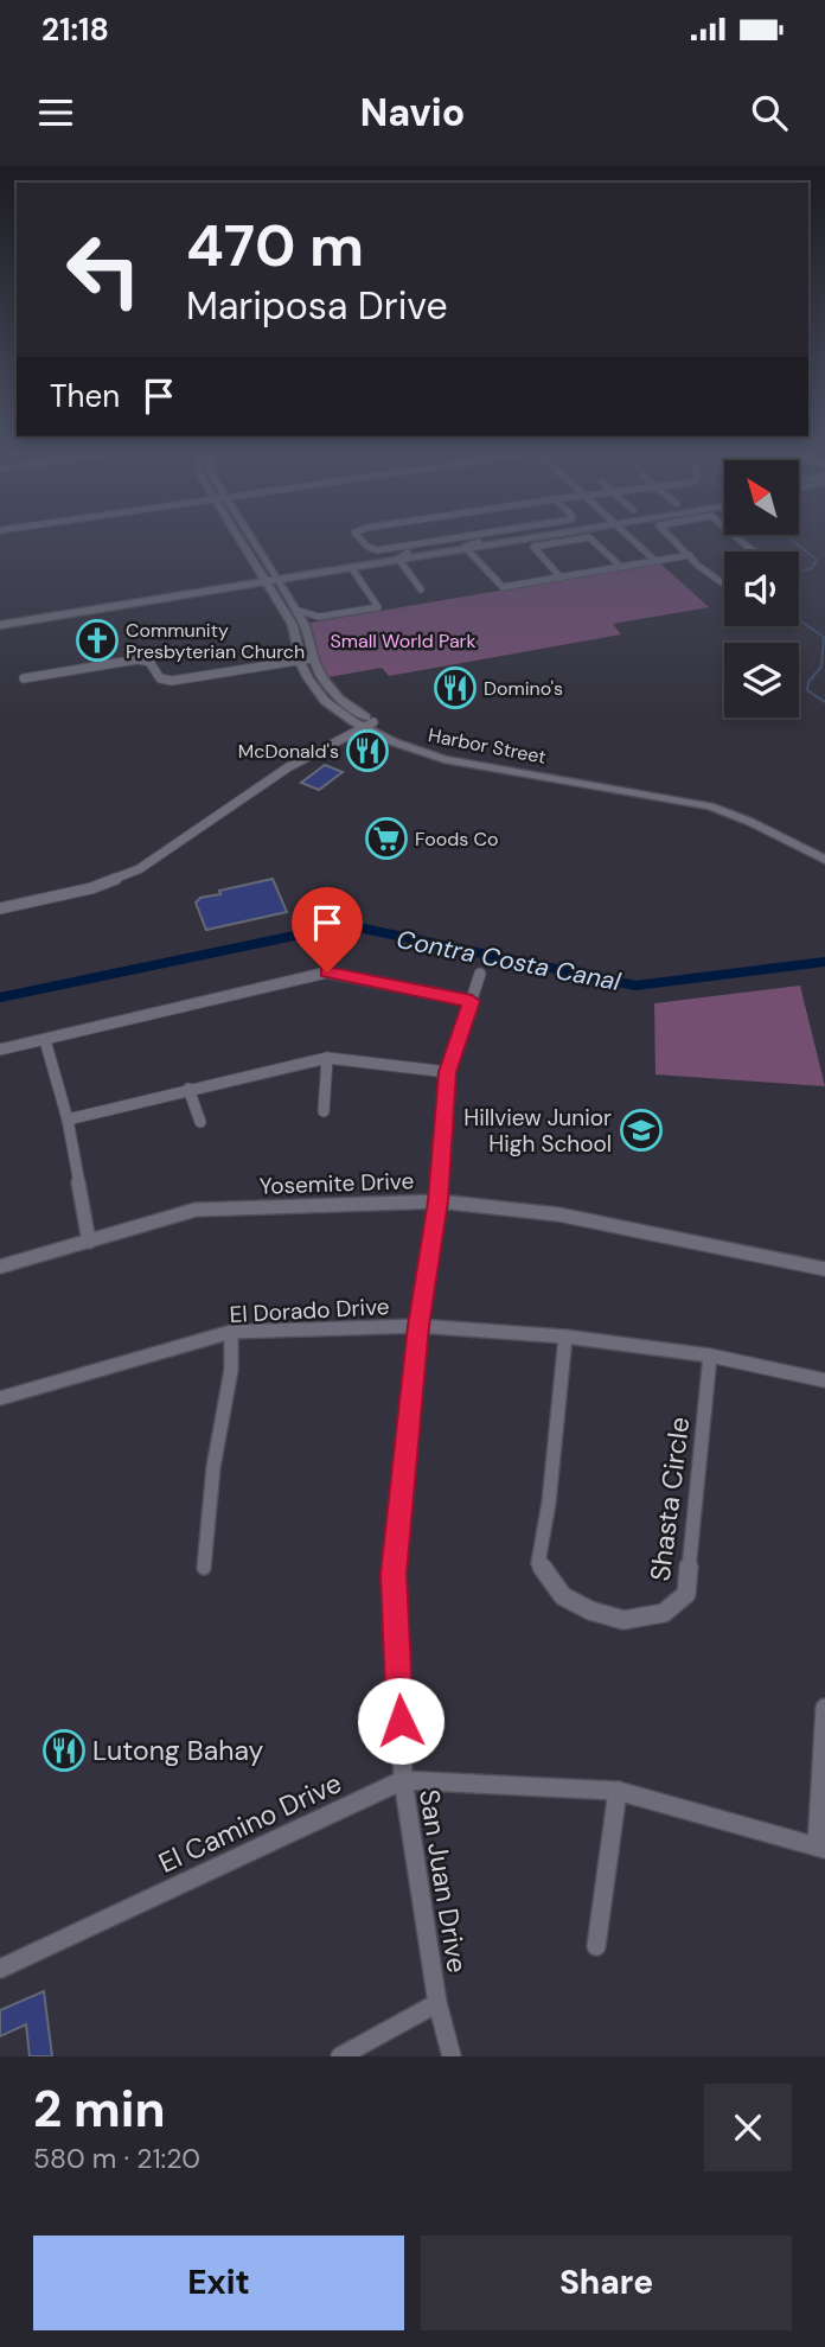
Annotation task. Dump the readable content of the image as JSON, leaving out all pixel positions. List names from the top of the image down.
{
  "streets": {
    "street": [
      "Harbor Street",
      "Yosemite Drive",
      "El Dorado Drive",
      "Shasta Circle",
      "El Camino Drive",
      "San Juan Drive"
    ]
  },
  "crossings": [
    ["Yosemite Drive", "San Juan Drive"],
    ["El Dorado Drive", "Shasta Circle"],
    ["El Dorado Drive", "San Juan Drive"],
    ["El Camino Drive", "San Juan Drive"]
  ],
  "water": ["Contra Costa Canal"],
  "parks": ["Small World Park"],
  "places": {
    "church": ["Community Presbyterian Church"],
    "restaurant": ["Domino's", "McDonald's", "Lutong Bahay"],
    "supermarket": ["Foods Co"],
    "school or university": ["Hillview Junior High School"]
  },
  "north": "top left",
  "page": {
    "status": "21:18",
    "header": "Navio",
    "turn": ["470 m", "Mariposa Drive"],
    "then": "Then",
    "heading": ["2 min", "580 m · 21:20"],
    "buttons": ["Exit", "Share"]
  }
}
